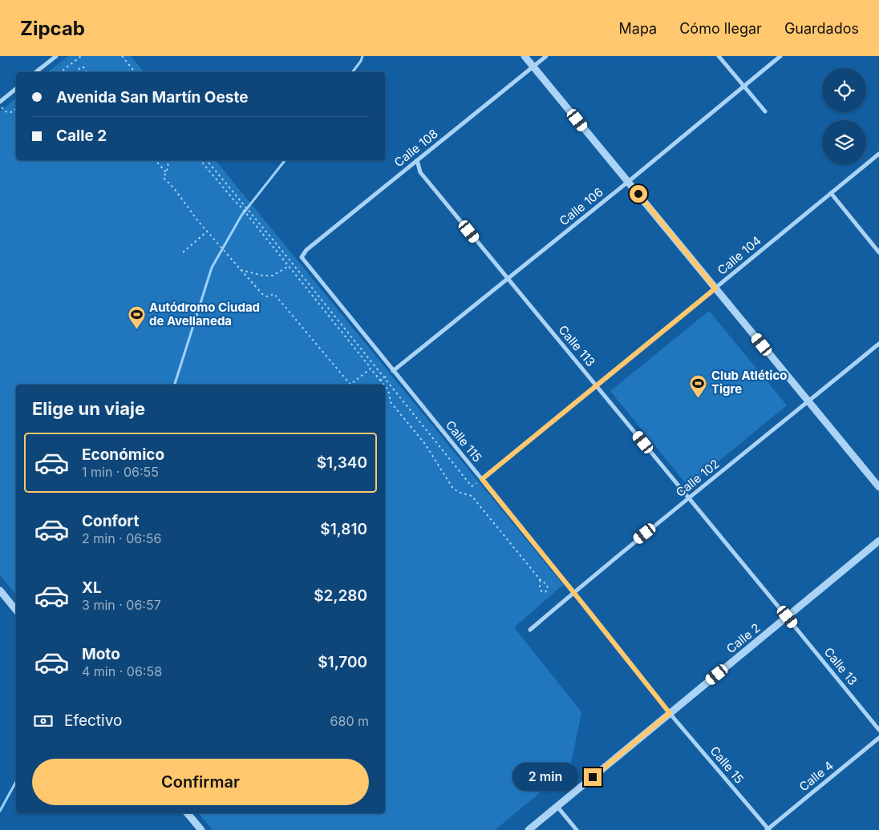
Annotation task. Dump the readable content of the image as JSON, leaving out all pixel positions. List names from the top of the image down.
{
  "streets": {
    "street": [
      "Calle 108",
      "Calle 106",
      "Calle 104",
      "Calle 113",
      "Calle 115",
      "Calle 102",
      "Calle 2",
      "Calle 13",
      "Calle 15",
      "Calle 4"
    ]
  },
  "crossings": [
    ["Calle 108", "Calle 113"],
    ["Calle 108", "Calle 115"],
    ["Calle 106", "Calle 113"],
    ["Calle 106", "Calle 115"],
    ["Calle 104", "Calle 113"],
    ["Calle 104", "Calle 115"],
    ["Calle 113", "Calle 102"],
    ["Calle 113", "Calle 2"],
    ["Calle 113", "Calle 13"],
    ["Calle 115", "Calle 102"],
    ["Calle 115", "Calle 2"],
    ["Calle 115", "Calle 15"],
    ["Calle 2", "Calle 13"],
    ["Calle 2", "Calle 15"],
    ["Calle 15", "Calle 4"]
  ],
  "places": {
    "sports": ["Autódromo Ciudad de Avellaneda", "Club Atlético Tigre"]
  },
  "page": {
    "header": "Zipcab",
    "nav": ["Mapa", "Cómo llegar", "Guardados"],
    "banner": ["Avenida San Martín Oeste", "Calle 2"],
    "heading": "Elige un viaje",
    "list": [
      {
        "name": "Económico",
        "note": "1 min · 06:55",
        "value": "$1,340"
      },
      {
        "name": "Confort",
        "note": "2 min · 06:56",
        "value": "$1,810"
      },
      {
        "name": "XL",
        "note": "3 min · 06:57",
        "value": "$2,280"
      },
      {
        "name": "Moto",
        "note": "4 min · 06:58",
        "value": "$1,700"
      }
    ],
    "pay": ["Efectivo", "680 m"],
    "buttons": "Confirmar",
    "bubble": "2 min"
  }
}
